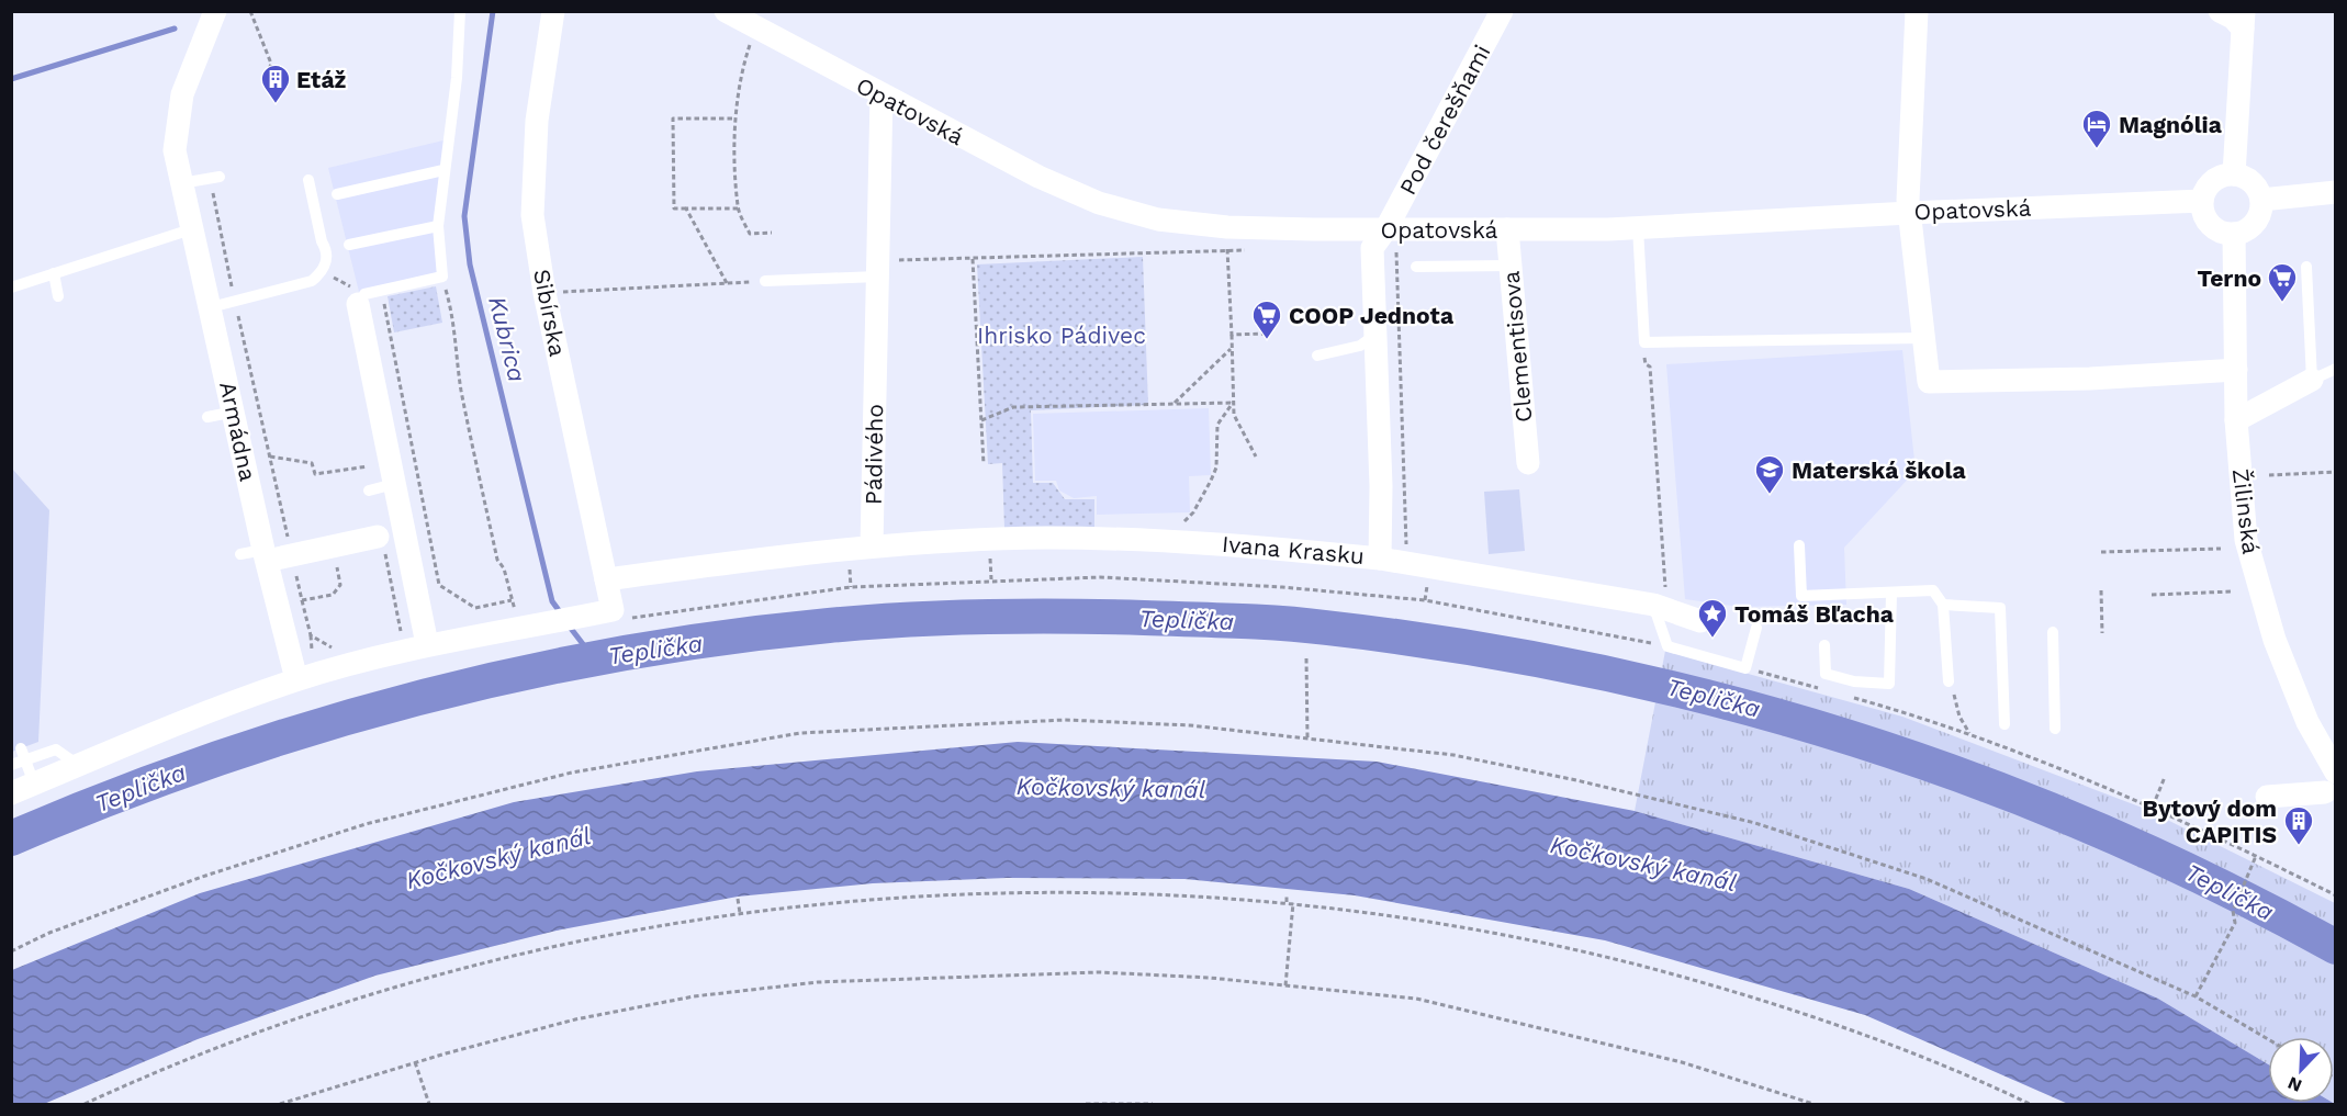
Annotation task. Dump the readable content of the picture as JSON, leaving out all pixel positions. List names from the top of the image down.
{
  "streets": {
    "street": [
      "Opatovská",
      "Pod čerešňami",
      "Sibírska",
      "Clementisova",
      "Armádna",
      "Pádivého",
      "Žilinská",
      "Ivana Krasku"
    ]
  },
  "crossings": [
    ["Opatovská", "Pod čerešňami"],
    ["Opatovská", "Clementisova"],
    ["Opatovská", "Pádivého"],
    ["Opatovská", "Žilinská"],
    ["Opatovská", "Ivana Krasku"],
    ["Pod čerešňami", "Ivana Krasku"],
    ["Pádivého", "Ivana Krasku"]
  ],
  "water": ["Kubrica", "Teplička", "Kočkovský kanál"],
  "parks": ["Ihrisko Pádivec"],
  "places": {
    "building": ["Etáž", "Bytový dom CAPITIS"],
    "hotel": ["Magnólia"],
    "supermarket": ["Terno", "COOP Jednota"],
    "school or university": ["Materská škola"],
    "place": ["Tomáš Bľacha"]
  },
  "north": "bottom left"
}
